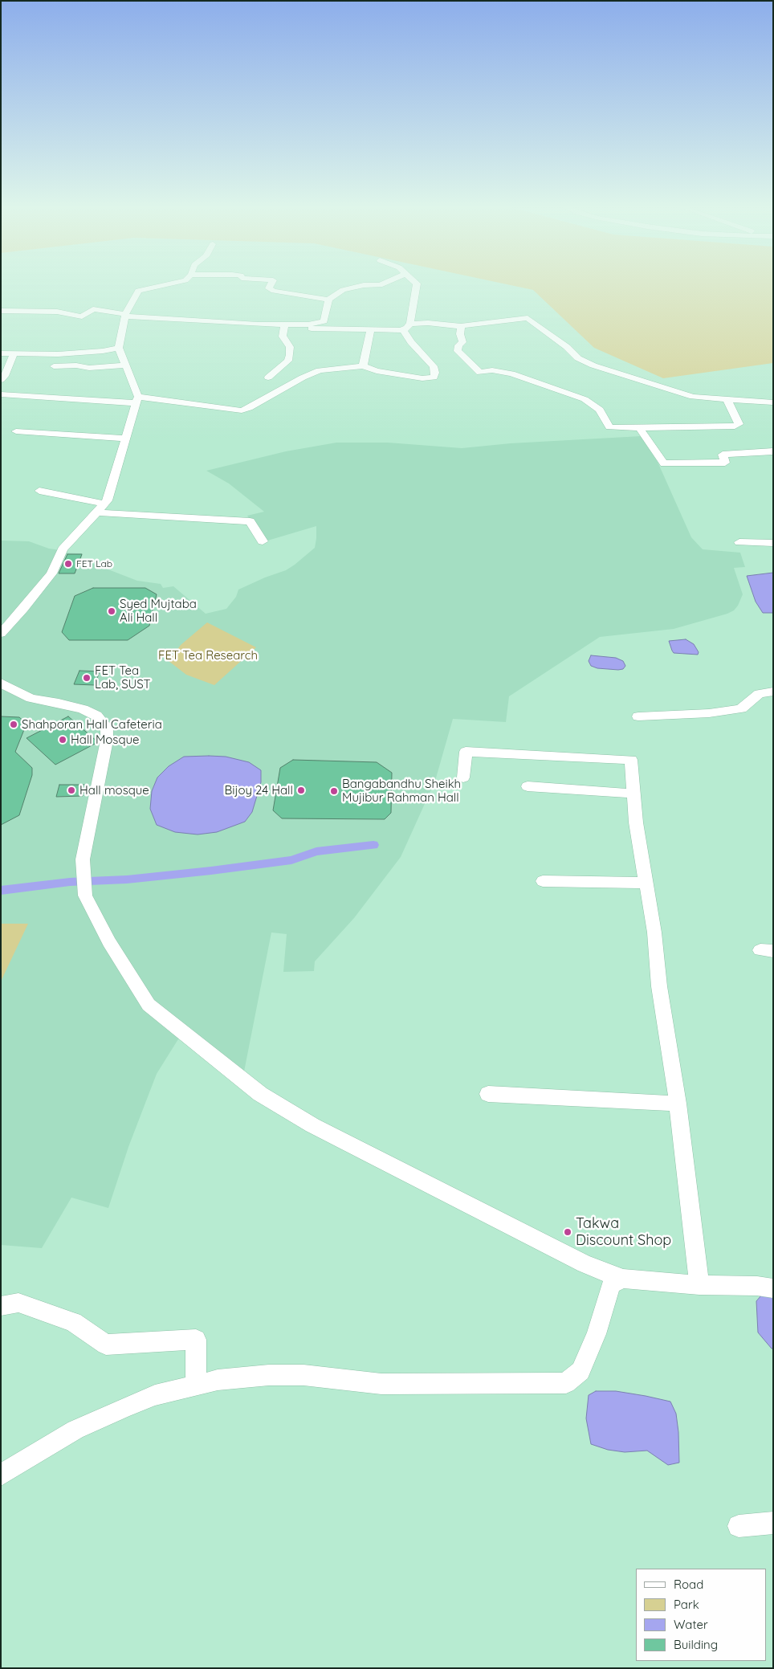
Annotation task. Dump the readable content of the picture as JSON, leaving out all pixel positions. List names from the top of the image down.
{
  "parks": ["FET Tea Research"],
  "places": [
    "FET Lab",
    "Syed Mujtaba Ali Hall",
    "FET Tea Lab, SUST",
    "Shahporan Hall Cafeteria",
    "Hall Mosque",
    "Hall mosque",
    "Bijoy 24 Hall",
    "Bangabandhu Sheikh Mujibur Rahman Hall",
    "Takwa Discount Shop"
  ],
  "legend": [
    "Road",
    "Park",
    "Water",
    "Building"
  ]
}
